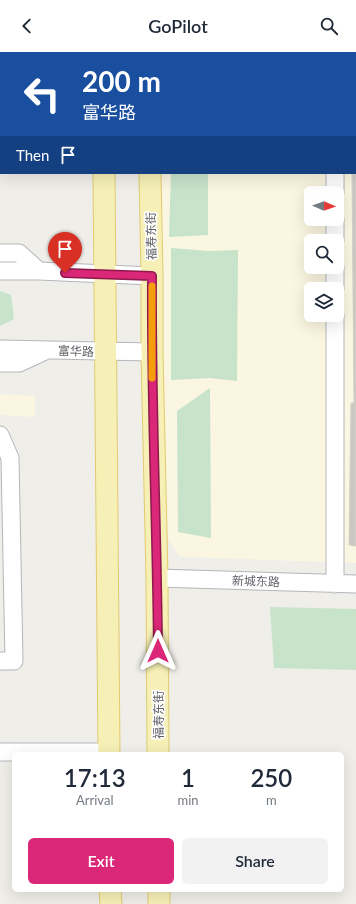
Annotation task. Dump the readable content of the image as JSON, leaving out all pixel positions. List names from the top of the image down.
{
  "streets": {
    "main road": ["福寿东街"],
    "street": ["富华路", "新城东路"]
  },
  "crossings": [
    ["福寿东街", "富华路"],
    ["福寿东街", "新城东路"]
  ],
  "north": "right",
  "page": {
    "header": "GoPilot",
    "turn": ["200 m", "富华路"],
    "then": "Then",
    "eta": [
      "17:13",
      "Arrival",
      "1",
      "min",
      "250",
      "m"
    ],
    "buttons": ["Exit", "Share"]
  }
}
